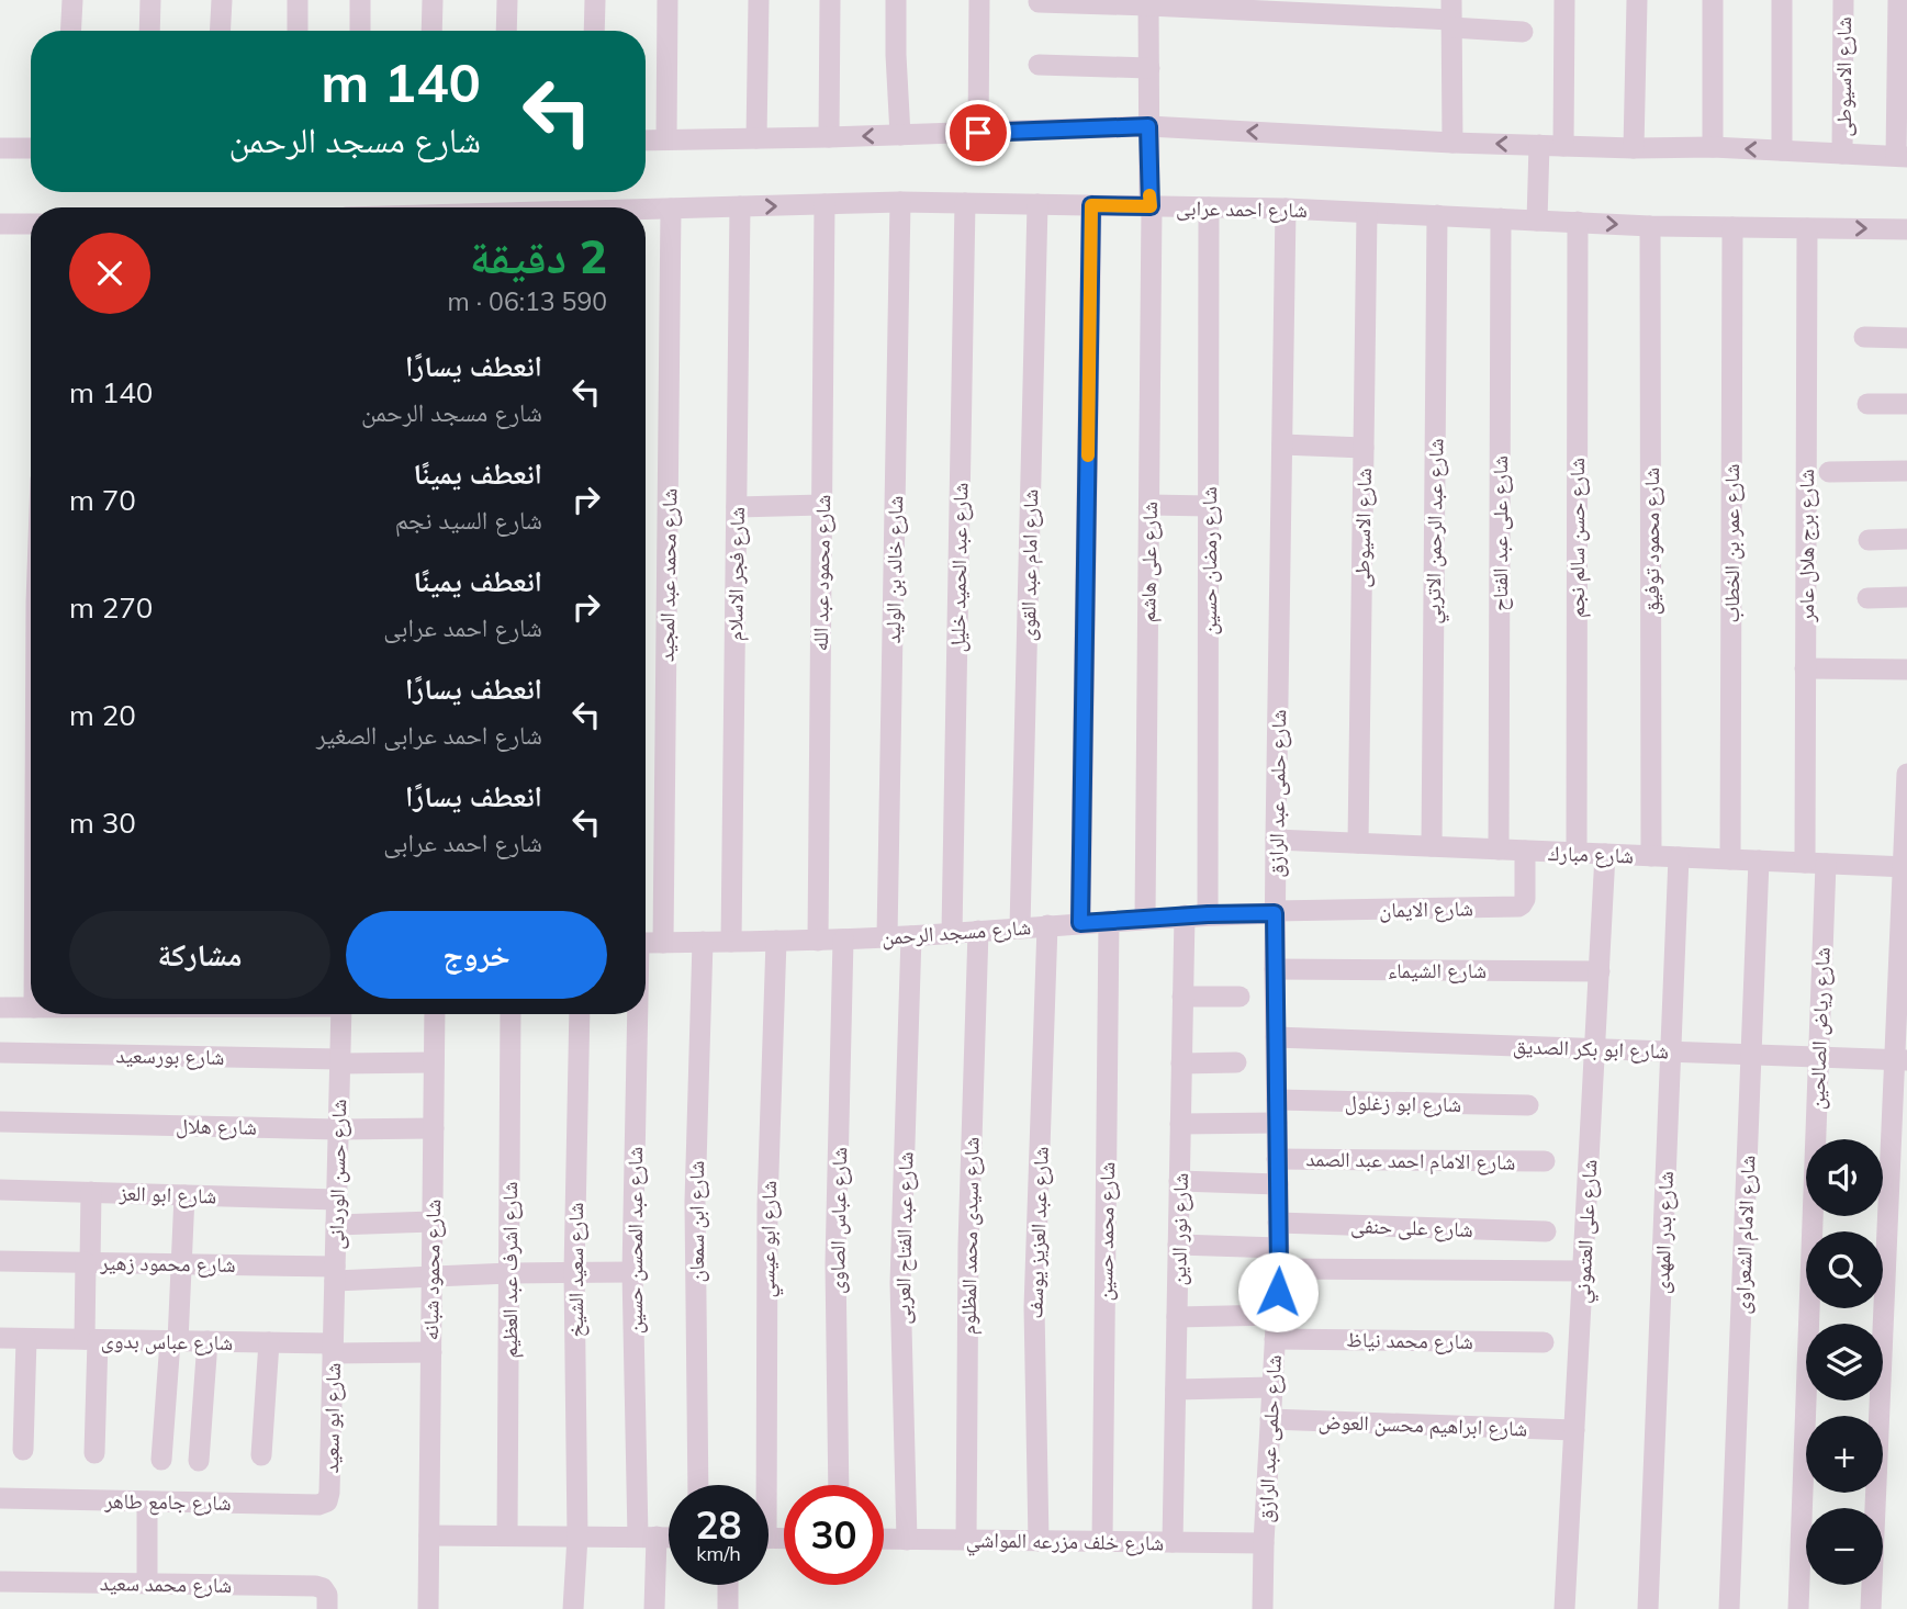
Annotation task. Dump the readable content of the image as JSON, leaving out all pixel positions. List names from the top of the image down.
{
  "streets": {
    "street": [
      "شارع الاسيوطى",
      "شارع احمد عرابى",
      "شارع عبد الرحمن الاتربي",
      "شارع على عبد الفتاح",
      "شارع حسن سالم نجم",
      "شارع محمود توفيق",
      "شارع عمر بن الخطاب",
      "شارع برج هلال عامر",
      "شارع رمضان حسين",
      "شارع على هاشم",
      "شارع امام عبد القوى",
      "شارع عبد الحميد خليل",
      "شارع خالد بن الوليد",
      "شارع محمود عبد الله",
      "شارع فجر الاسلام",
      "شارع محمد عبد المجيد",
      "شارع حلمى عبد الرازق",
      "شارع مبارك",
      "شارع الايمان",
      "شارع مسجد الرحمن",
      "شارع الشيماء",
      "شارع رياض الصالحين",
      "شارع ابو بكر الصديق",
      "شارع بورسعيد",
      "شارع ابو زغلول",
      "شارع هلال",
      "شارع الامام احمد عبد الصمد",
      "شارع حسن الوردانى",
      "شارع ابو العز",
      "شارع عباس الصاوى",
      "شارع ابن سمعان",
      "شارع على حنفى",
      "شارع نور الدين",
      "شارع محمد حسين",
      "شارع على العتموني",
      "شارع عبد العزيز يوسف",
      "شارع بدر المهدى",
      "شارع الامام الشعراوى",
      "شارع سيدى محمد المظلوم",
      "شارع عبد الفتاح العربى",
      "شارع ابو عيسي",
      "شارع عبد المحسن حسين",
      "شارع محمود زهير",
      "شارع محمود شبانه",
      "شارع اشرف عبد العظيم",
      "شارع سعيد الشيخ",
      "شارع محمد نياظ",
      "شارع عباس بدوى",
      "شارع ابو سعيد",
      "شارع ابراهيم محسن العوض",
      "شارع جامع طاهر",
      "شارع خلف مزرعه المواشي",
      "شارع محمد سعيد"
    ]
  },
  "crossings": [
    ["شارع الاسيوطى", "شارع احمد عرابى"],
    ["شارع الاسيوطى", "شارع مبارك"],
    ["شارع احمد عرابى", "شارع عبد الرحمن الاتربي"],
    ["شارع احمد عرابى", "شارع على عبد الفتاح"],
    ["شارع احمد عرابى", "شارع حسن سالم نجم"],
    ["شارع احمد عرابى", "شارع محمود توفيق"],
    ["شارع احمد عرابى", "شارع عمر بن الخطاب"],
    ["شارع احمد عرابى", "شارع برج هلال عامر"],
    ["شارع احمد عرابى", "شارع رمضان حسين"],
    ["شارع احمد عرابى", "شارع على هاشم"],
    ["شارع احمد عرابى", "شارع امام عبد القوى"],
    ["شارع احمد عرابى", "شارع عبد الحميد خليل"],
    ["شارع احمد عرابى", "شارع خالد بن الوليد"],
    ["شارع احمد عرابى", "شارع محمود عبد الله"],
    ["شارع احمد عرابى", "شارع فجر الاسلام"],
    ["شارع احمد عرابى", "شارع محمد عبد المجيد"],
    ["شارع احمد عرابى", "شارع حلمى عبد الرازق"],
    ["شارع عبد الرحمن الاتربي", "شارع مبارك"],
    ["شارع على عبد الفتاح", "شارع مبارك"],
    ["شارع حسن سالم نجم", "شارع مبارك"],
    ["شارع محمود توفيق", "شارع مبارك"],
    ["شارع عمر بن الخطاب", "شارع مبارك"],
    ["شارع برج هلال عامر", "شارع مبارك"],
    ["شارع برج هلال عامر", "شارع رياض الصالحين"],
    ["شارع رمضان حسين", "شارع مسجد الرحمن"],
    ["شارع على هاشم", "شارع مسجد الرحمن"],
    ["شارع امام عبد القوى", "شارع مسجد الرحمن"],
    ["شارع عبد الحميد خليل", "شارع مسجد الرحمن"],
    ["شارع خالد بن الوليد", "شارع مسجد الرحمن"],
    ["شارع محمود عبد الله", "شارع مسجد الرحمن"],
    ["شارع فجر الاسلام", "شارع مسجد الرحمن"],
    ["شارع محمد عبد المجيد", "شارع مسجد الرحمن"],
    ["شارع حلمى عبد الرازق", "شارع مبارك"],
    ["شارع حلمى عبد الرازق", "شارع الايمان"],
    ["شارع حلمى عبد الرازق", "شارع مسجد الرحمن"],
    ["شارع حلمى عبد الرازق", "شارع الشيماء"],
    ["شارع حلمى عبد الرازق", "شارع ابو بكر الصديق"],
    ["شارع حلمى عبد الرازق", "شارع ابو زغلول"],
    ["شارع حلمى عبد الرازق", "شارع الامام احمد عبد الصمد"],
    ["شارع حلمى عبد الرازق", "شارع على حنفى"],
    ["شارع حلمى عبد الرازق", "شارع محمد نياظ"],
    ["شارع حلمى عبد الرازق", "شارع ابراهيم محسن العوض"],
    ["شارع حلمى عبد الرازق", "شارع خلف مزرعه المواشي"],
    ["شارع مبارك", "شارع الايمان"],
    ["شارع مبارك", "شارع رياض الصالحين"],
    ["شارع مبارك", "شارع على العتموني"],
    ["شارع مبارك", "شارع بدر المهدى"],
    ["شارع مبارك", "شارع الامام الشعراوى"],
    ["شارع الايمان", "شارع مسجد الرحمن"],
    ["شارع مسجد الرحمن", "شارع عباس الصاوى"],
    ["شارع مسجد الرحمن", "شارع ابن سمعان"],
    ["شارع مسجد الرحمن", "شارع نور الدين"],
    ["شارع مسجد الرحمن", "شارع محمد حسين"],
    ["شارع مسجد الرحمن", "شارع عبد العزيز يوسف"],
    ["شارع مسجد الرحمن", "شارع سيدى محمد المظلوم"],
    ["شارع مسجد الرحمن", "شارع عبد الفتاح العربى"],
    ["شارع مسجد الرحمن", "شارع ابو عيسي"],
    ["شارع الشيماء", "شارع على العتموني"],
    ["شارع رياض الصالحين", "شارع ابو بكر الصديق"],
    ["شارع ابو بكر الصديق", "شارع على العتموني"],
    ["شارع ابو بكر الصديق", "شارع بدر المهدى"],
    ["شارع ابو بكر الصديق", "شارع الامام الشعراوى"],
    ["شارع بورسعيد", "شارع حسن الوردانى"],
    ["شارع بورسعيد", "شارع محمود شبانه"],
    ["شارع هلال", "شارع حسن الوردانى"],
    ["شارع هلال", "شارع محمود شبانه"],
    ["شارع حسن الوردانى", "شارع ابو العز"],
    ["شارع حسن الوردانى", "شارع محمود زهير"],
    ["شارع حسن الوردانى", "شارع عباس بدوى"],
    ["شارع حسن الوردانى", "شارع ابو سعيد"],
    ["شارع نور الدين", "شارع خلف مزرعه المواشي"],
    ["شارع محمد حسين", "شارع خلف مزرعه المواشي"],
    ["شارع على العتموني", "شارع ابراهيم محسن العوض"],
    ["شارع عبد العزيز يوسف", "شارع خلف مزرعه المواشي"],
    ["شارع سيدى محمد المظلوم", "شارع خلف مزرعه المواشي"],
    ["شارع عبد الفتاح العربى", "شارع خلف مزرعه المواشي"],
    ["شارع عبد المحسن حسين", "شارع محمود زهير"],
    ["شارع محمود زهير", "شارع محمود شبانه"],
    ["شارع محمود زهير", "شارع اشرف عبد العظيم"],
    ["شارع محمود زهير", "شارع سعيد الشيخ"],
    ["شارع محمود شبانه", "شارع عباس بدوى"],
    ["شارع عباس بدوى", "شارع ابو سعيد"],
    ["شارع ابو سعيد", "شارع جامع طاهر"]
  ],
  "page": {
    "turn": ["140 m", "شارع مسجد الرحمن"],
    "heading": ["2 دقيقة", "590 m · 06:13"],
    "list": [
      {
        "name": "انعطف يسارًا",
        "note": "شارع مسجد الرحمن",
        "value": "140 m"
      },
      {
        "name": "انعطف يمينًا",
        "note": "شارع السيد نجم",
        "value": "70 m"
      },
      {
        "name": "انعطف يمينًا",
        "note": "شارع احمد عرابى",
        "value": "270 m"
      },
      {
        "name": "انعطف يسارًا",
        "note": "شارع احمد عرابى الصغير",
        "value": "20 m"
      },
      {
        "name": "انعطف يسارًا",
        "note": "شارع احمد عرابى",
        "value": "30 m"
      }
    ],
    "buttons": ["خروج", "مشاركة"],
    "map_buttons": ["+", "−"],
    "speed": "28 km/h",
    "limit": "30"
  }
}
